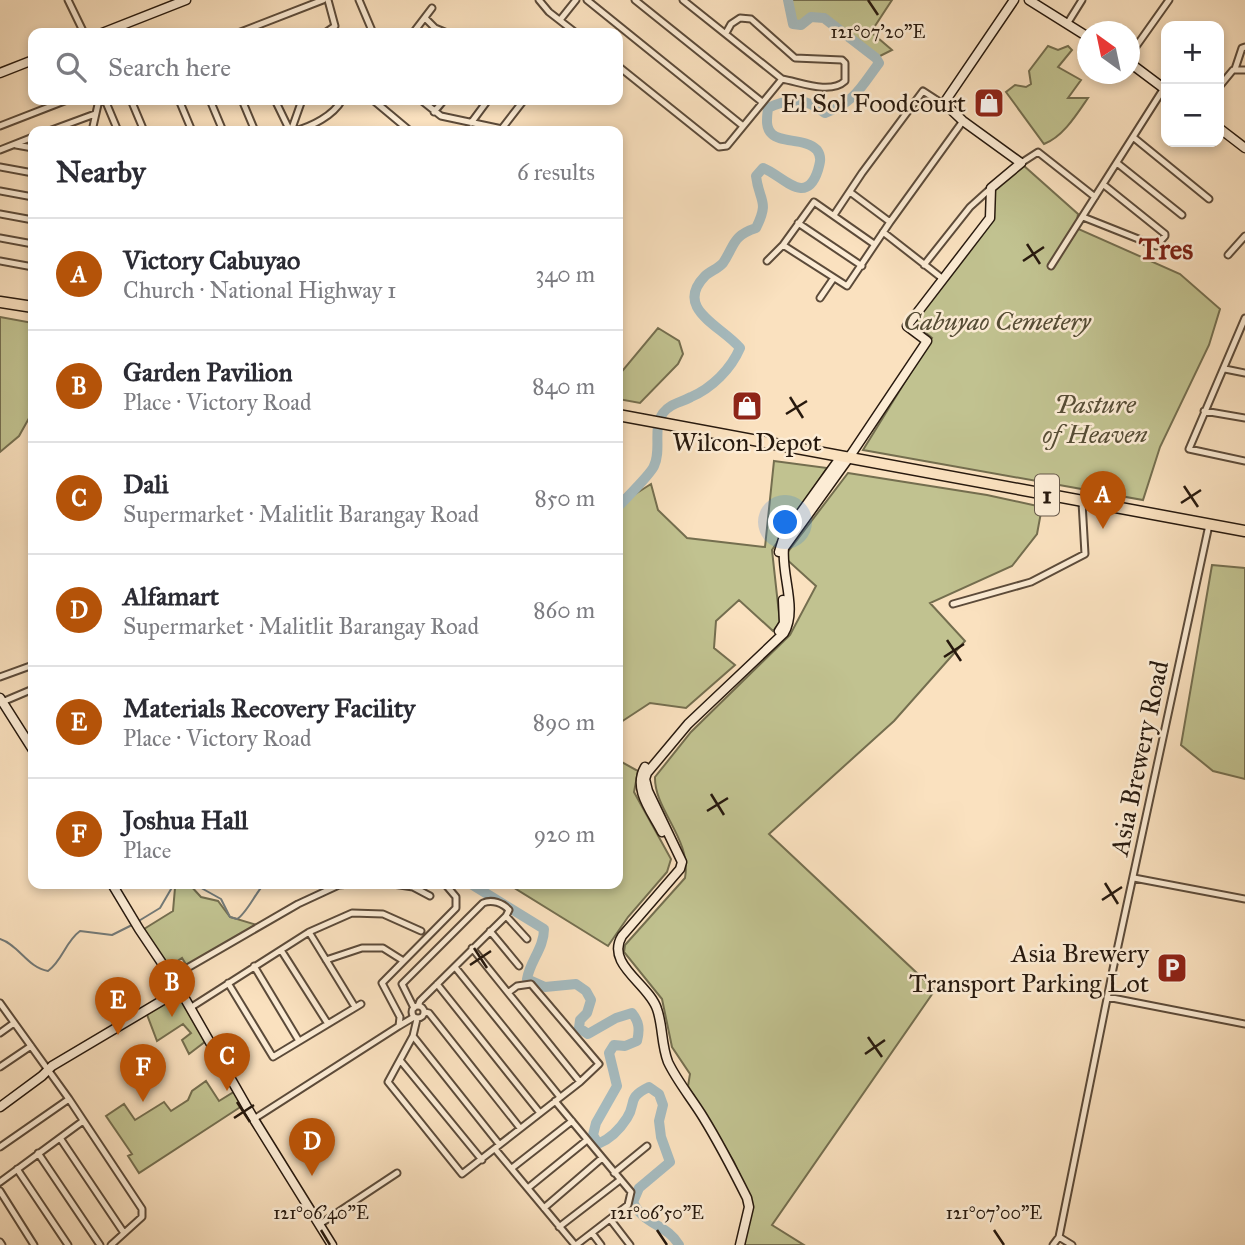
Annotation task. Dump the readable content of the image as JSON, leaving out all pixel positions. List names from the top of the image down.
{
  "streets": {
    "highway": ["1"],
    "street": ["Asia Brewery Road"]
  },
  "crossings": [
    ["1", "Asia Brewery Road"]
  ],
  "districts": ["Tres"],
  "parks": ["Cabuyao Cemetery", "Pasture of Heaven"],
  "places": {
    "shop": ["El Sol Foodcourt", "Wilcon Depot"],
    "parking": ["Asia Brewery Transport Parking Lot"]
  },
  "north": "top left",
  "page": {
    "map_buttons": ["+", "−"],
    "search": "Search here",
    "heading": ["Nearby", "6 results"],
    "list": [
      {
        "mark": "A",
        "name": "Victory Cabuyao",
        "note": "Church · National Highway 1",
        "value": "340 m"
      },
      {
        "mark": "B",
        "name": "Garden Pavilion",
        "note": "Place · Victory Road",
        "value": "840 m"
      },
      {
        "mark": "C",
        "name": "Dali",
        "note": "Supermarket · Malitlit Barangay Road",
        "value": "850 m"
      },
      {
        "mark": "D",
        "name": "Alfamart",
        "note": "Supermarket · Malitlit Barangay Road",
        "value": "860 m"
      },
      {
        "mark": "E",
        "name": "Materials Recovery Facility",
        "note": "Place · Victory Road",
        "value": "890 m"
      },
      {
        "mark": "F",
        "name": "Joshua Hall",
        "note": "Place",
        "value": "920 m"
      }
    ],
    "pins": [
      "A",
      "B",
      "E",
      "C",
      "F",
      "D"
    ]
  },
  "coordinates": [
    "121°07'20\"E",
    "121°06'40\"E",
    "121°06'50\"E",
    "121°07'00\"E"
  ]
}
